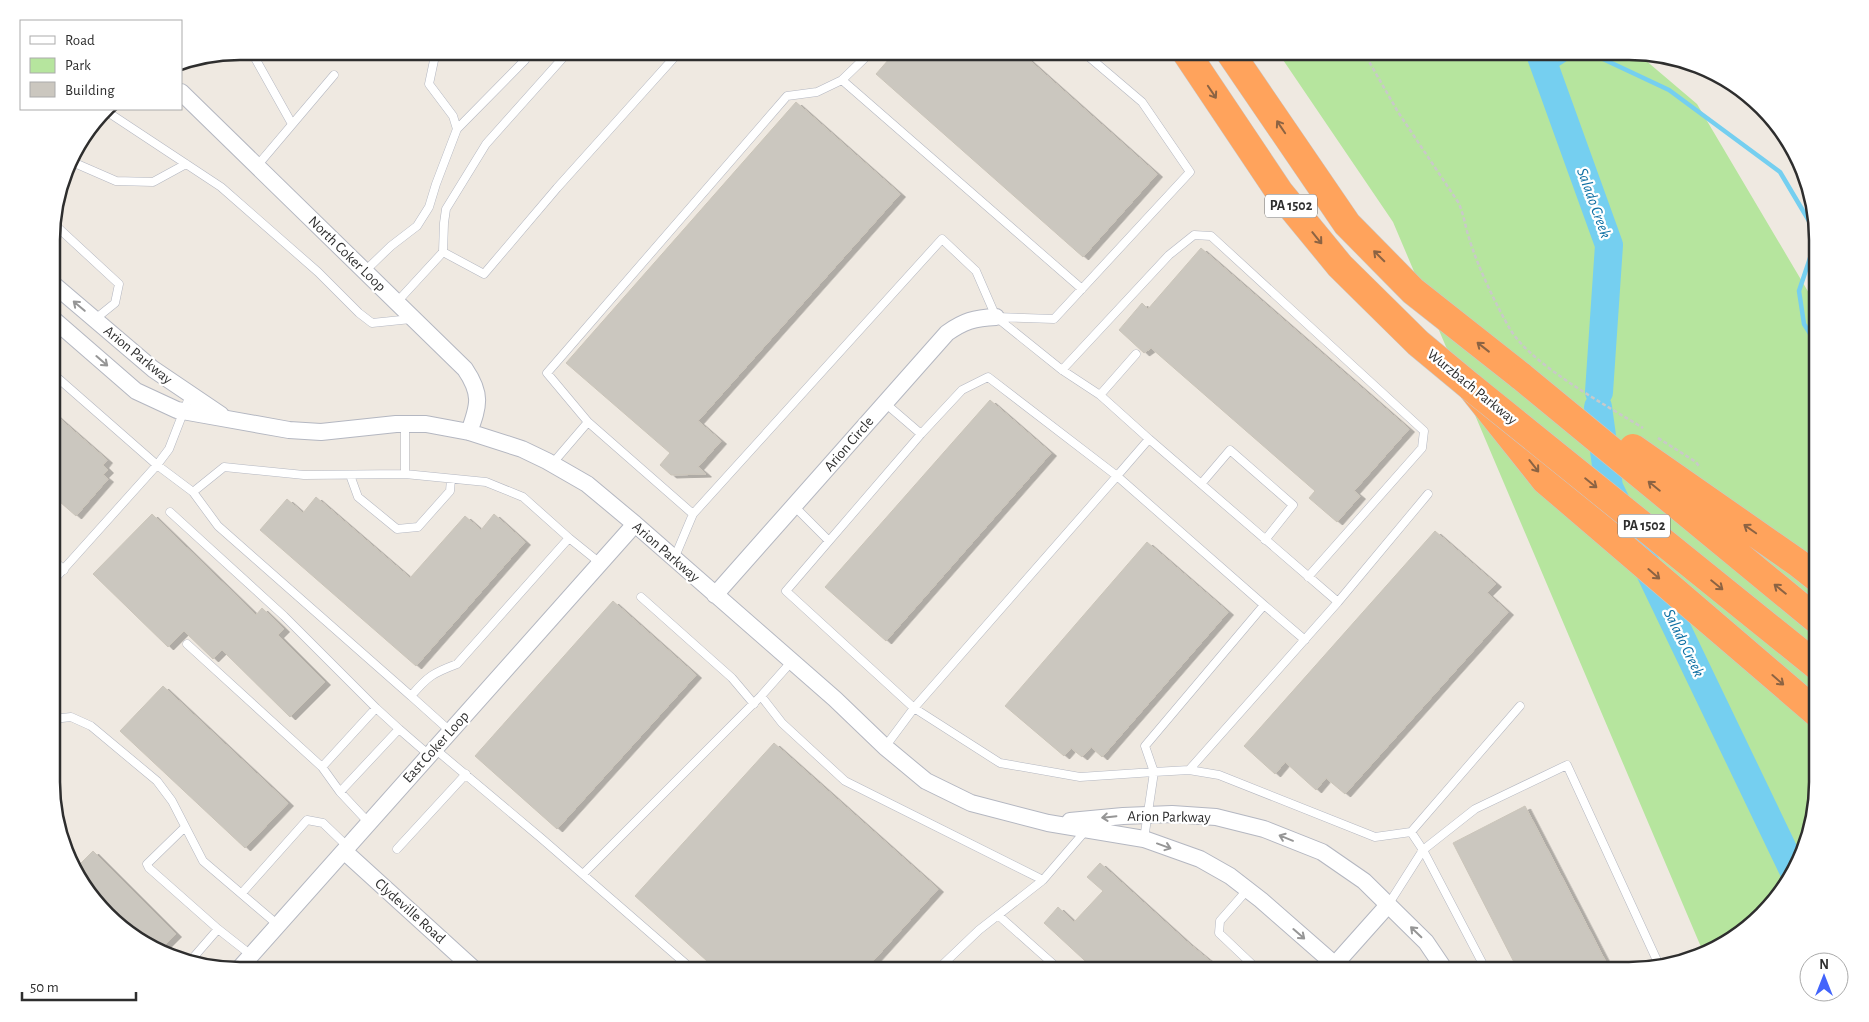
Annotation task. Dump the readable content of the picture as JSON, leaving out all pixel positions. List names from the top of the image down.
{
  "streets": {
    "highway": ["PA 1502", "Wurzbach Parkway"],
    "street": [
      "North Coker Loop",
      "Arion Parkway",
      "Arion Circle",
      "East Coker Loop",
      "Clydeville Road"
    ]
  },
  "crossings": [
    ["North Coker Loop", "Arion Parkway"],
    ["Arion Parkway", "Arion Circle"],
    ["Arion Parkway", "East Coker Loop"],
    ["East Coker Loop", "Clydeville Road"]
  ],
  "water": ["Salado Creek"],
  "legend": ["Road", "Park", "Building"],
  "scale_bar": "50 m",
  "north": "top"
}
